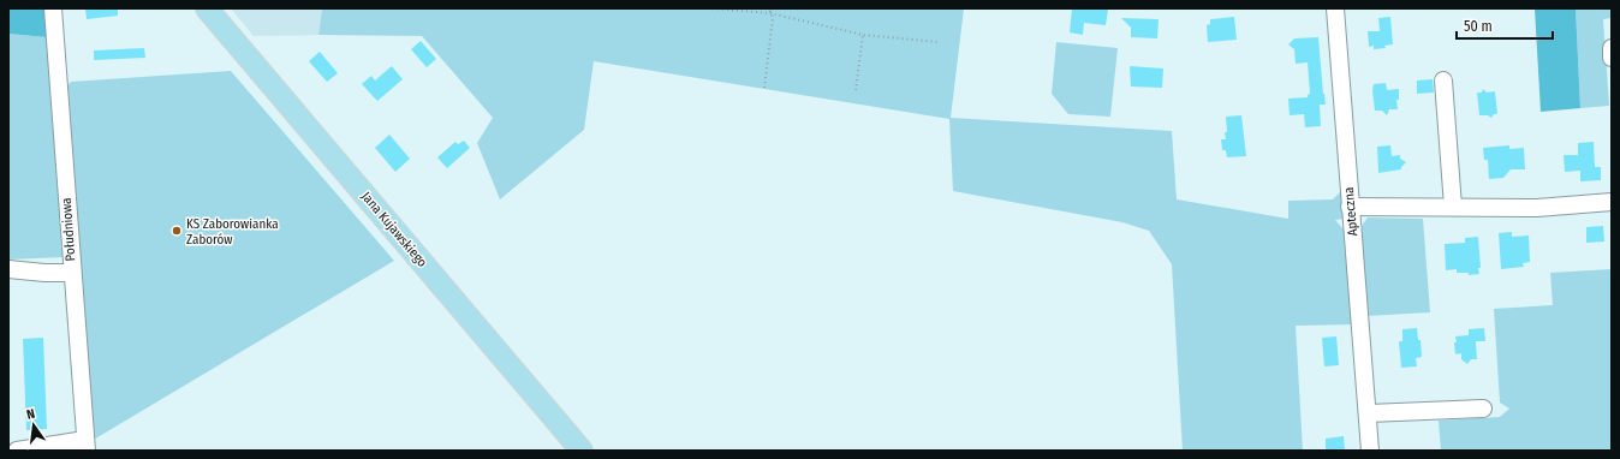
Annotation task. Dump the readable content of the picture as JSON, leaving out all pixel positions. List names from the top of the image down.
{
  "streets": {
    "main road": ["Jana Kujawskiego"],
    "street": ["Apteczna", "Południowa"]
  },
  "places": ["KS Zaborowianka Zaborów"],
  "scale_bar": "50 m",
  "north": "top"
}
